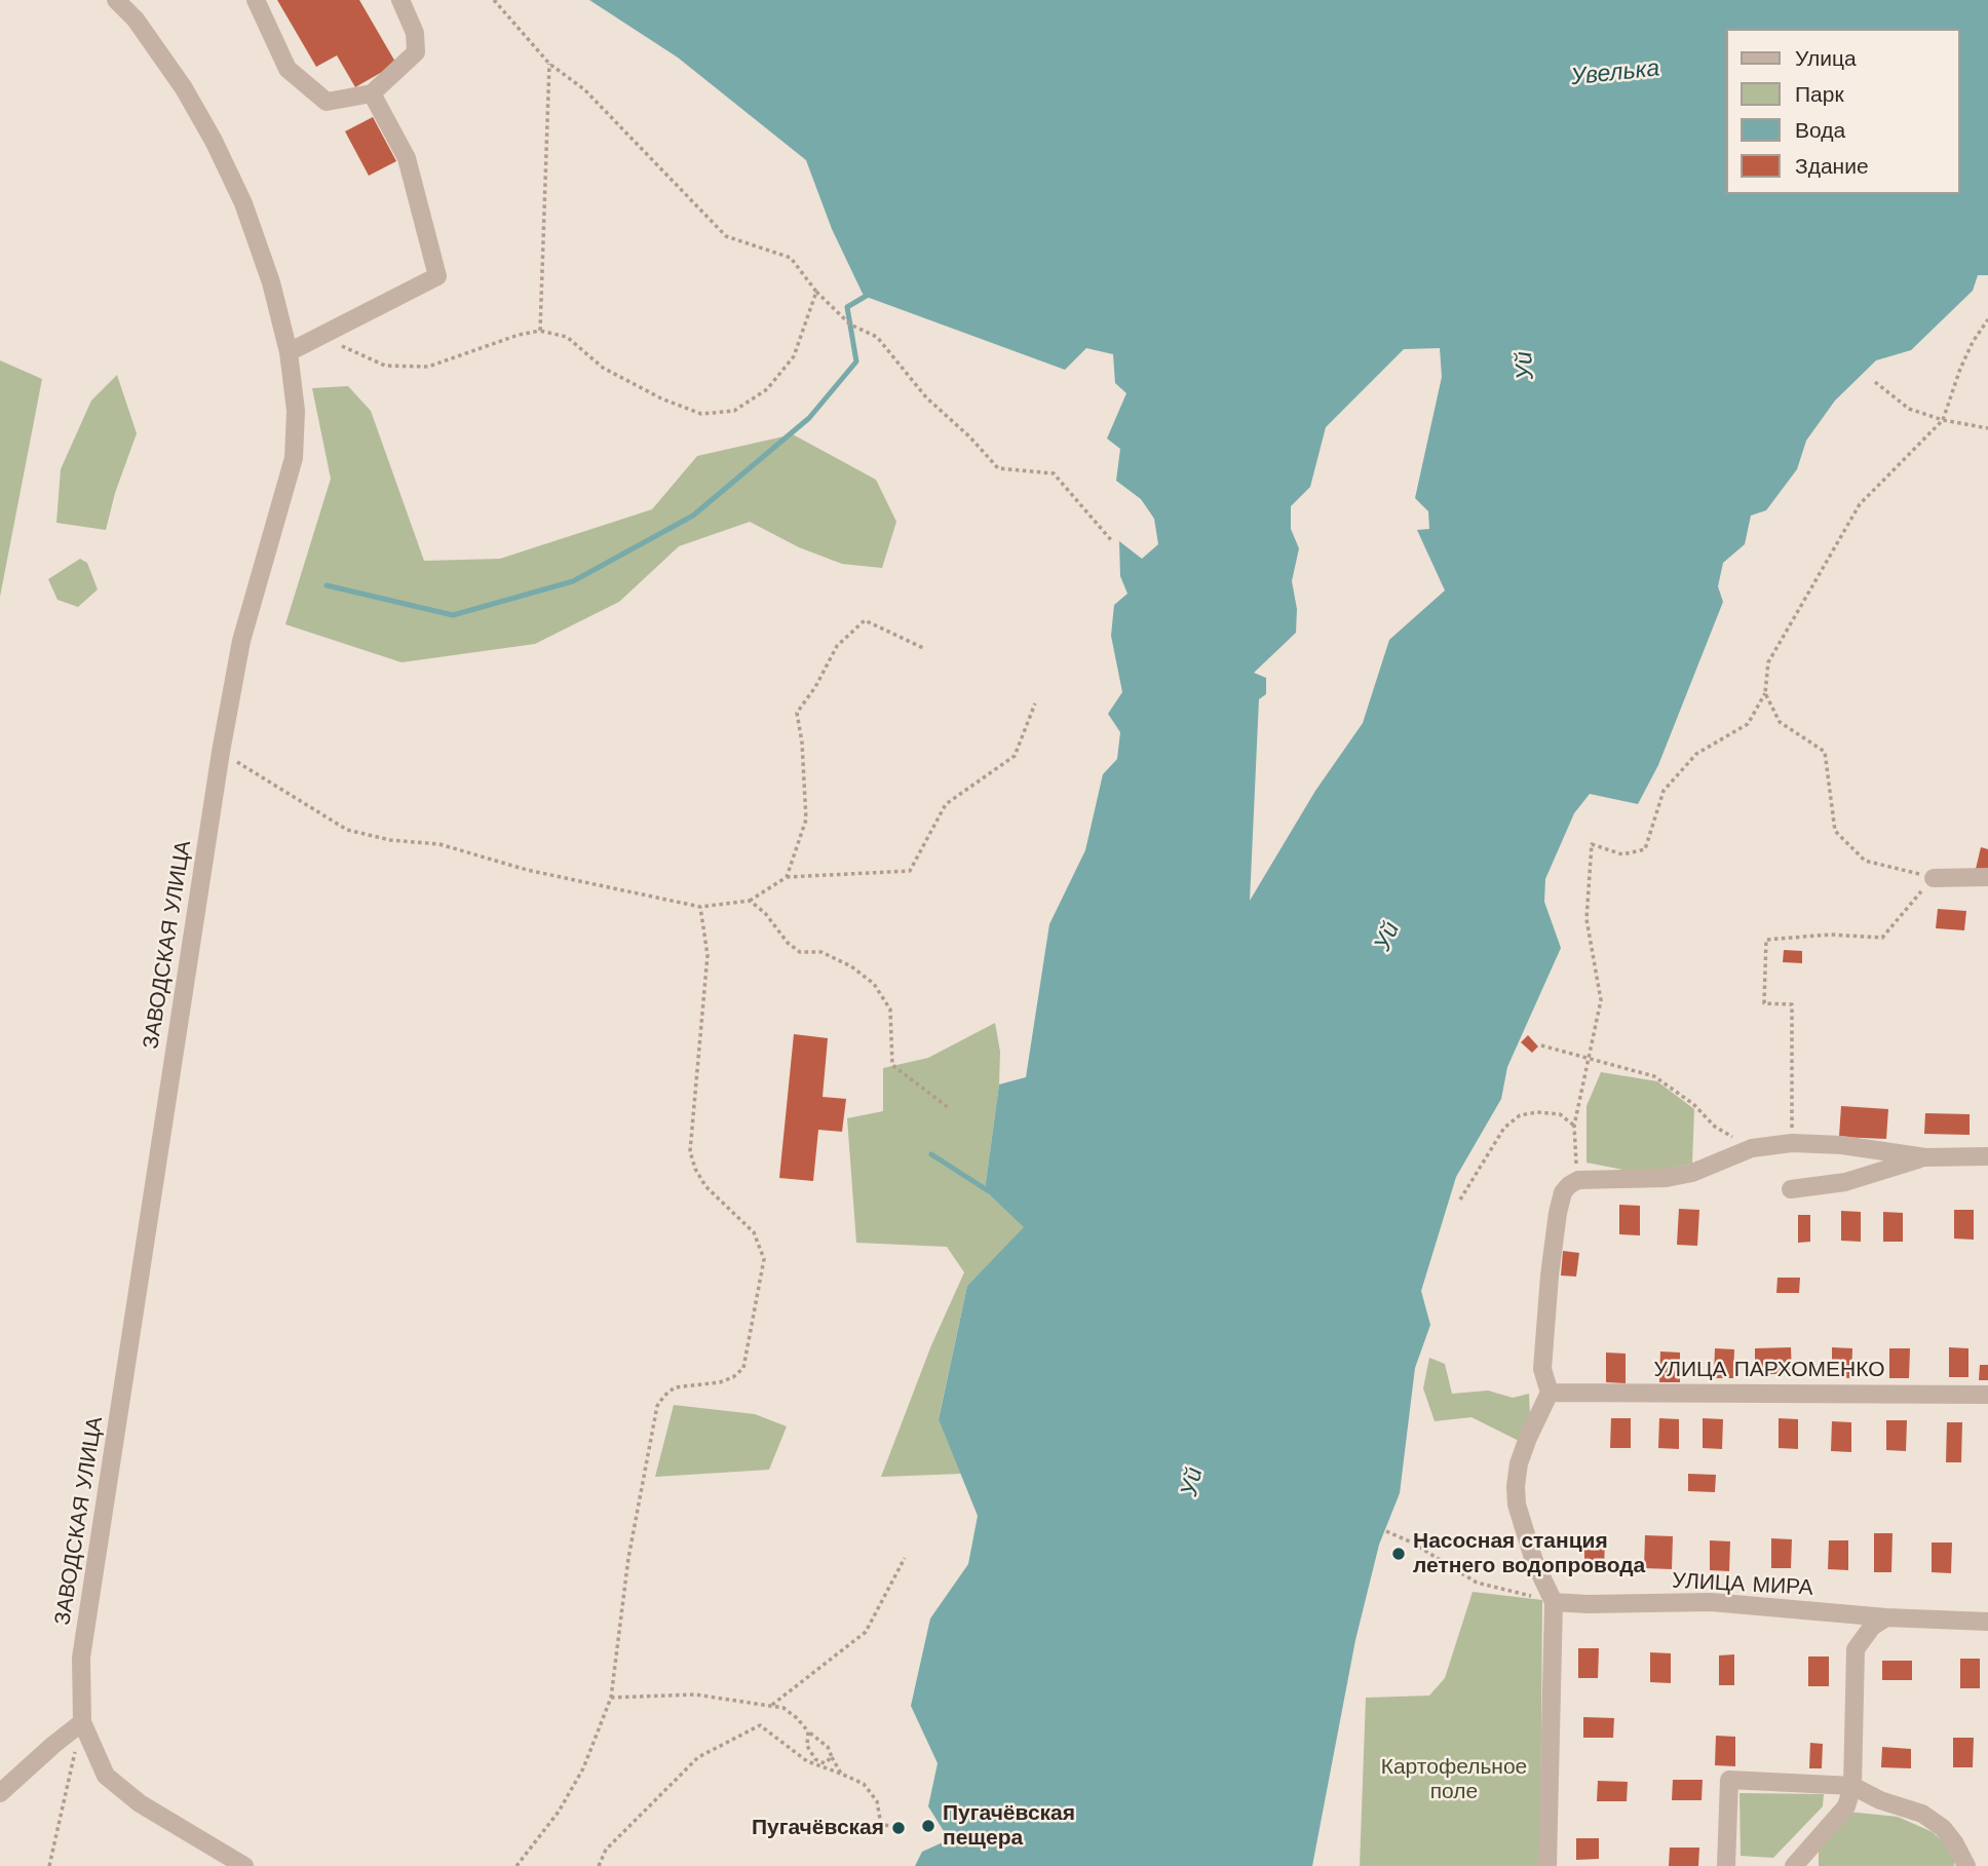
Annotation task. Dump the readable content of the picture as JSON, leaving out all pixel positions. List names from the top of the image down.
{
  "streets": {
    "street": ["ЗАВОДСКАЯ УЛИЦА", "УЛИЦА ПАРХОМЕНКО", "УЛИЦА МИРА"]
  },
  "water": ["Увелька", "Уй"],
  "parks": ["Картофельное поле"],
  "places": ["Насосная станция летнего водопровода", "Пугачёвская пещера", "Пугачёвская"],
  "legend": [
    "Улица",
    "Парк",
    "Вода",
    "Здание"
  ]
}
